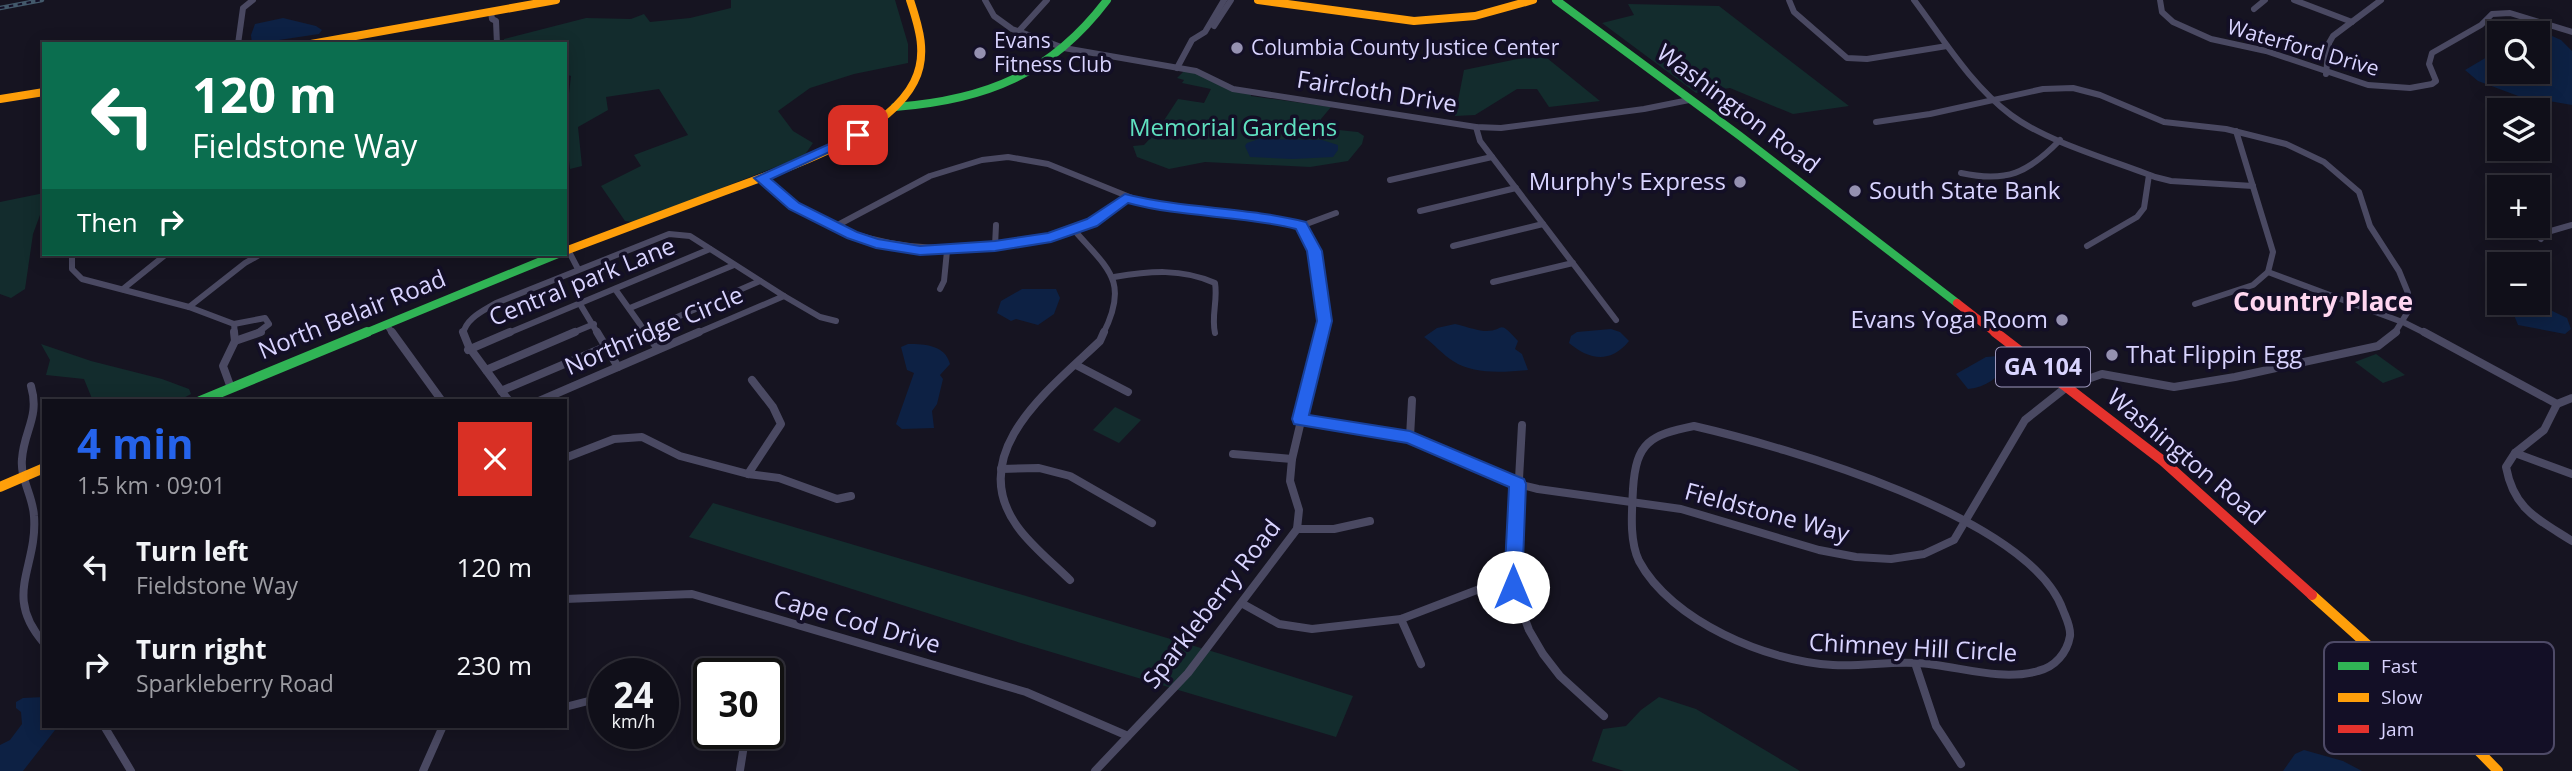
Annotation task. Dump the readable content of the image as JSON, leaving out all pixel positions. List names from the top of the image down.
{
  "streets": {
    "street": [
      "Waterford Drive",
      "Faircloth Drive",
      "Washington Road",
      "Central park Lane",
      "North Belair Road",
      "Northridge Circle",
      "GA 104",
      "Fieldstone Way",
      "Sparkleberry Road",
      "Cape Cod Drive",
      "Chimney Hill Circle"
    ]
  },
  "crossings": [
    ["Faircloth Drive", "Washington Road"],
    ["Washington Road", "Fieldstone Way"],
    ["Central park Lane", "Northridge Circle"],
    ["Fieldstone Way", "Sparkleberry Road"],
    ["Fieldstone Way", "Chimney Hill Circle"],
    ["Sparkleberry Road", "Cape Cod Drive"]
  ],
  "districts": ["Country Place"],
  "parks": ["Memorial Gardens"],
  "places": [
    "Columbia County Justice Center",
    "Evans Fitness Club",
    "Murphy's Express",
    "South State Bank",
    "Evans Yoga Room",
    "That Flippin Egg"
  ],
  "legend": ["Fast", "Slow", "Jam"],
  "page": {
    "map_buttons": ["+", "−"],
    "turn": ["120 m", "Fieldstone Way"],
    "then": "Then",
    "heading": ["4 min", "1.5 km · 09:01"],
    "list": [
      {
        "name": "Turn left",
        "note": "Fieldstone Way",
        "value": "120 m"
      },
      {
        "name": "Turn right",
        "note": "Sparkleberry Road",
        "value": "230 m"
      }
    ],
    "speed": "24 km/h",
    "limit": "30"
  }
}
